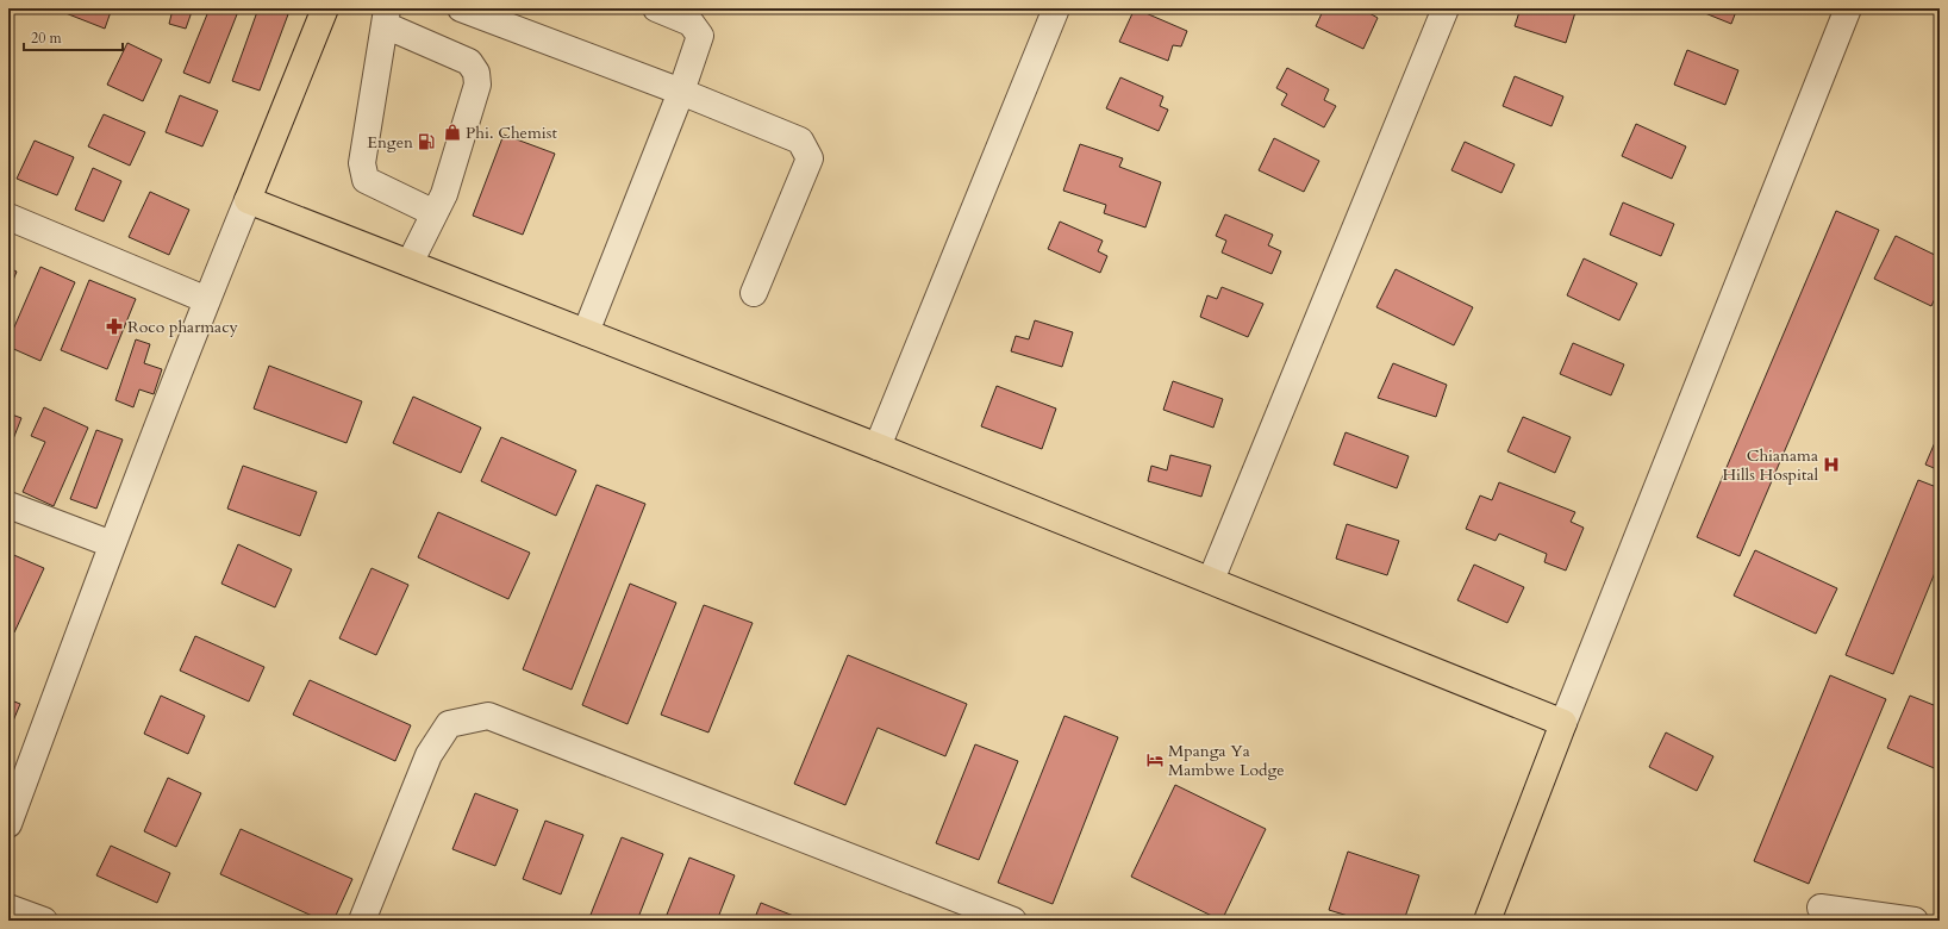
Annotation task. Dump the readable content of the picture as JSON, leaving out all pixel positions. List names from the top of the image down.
{
  "places": {
    "shop": ["Phi. Chemist"],
    "fuel station": ["Engen"],
    "pharmacy": ["Roco pharmacy"],
    "hospital": ["Chianama Hills Hospital"],
    "hotel": ["Mpanga Ya Mambwe Lodge"]
  },
  "scale_bar": "20 m"
}
